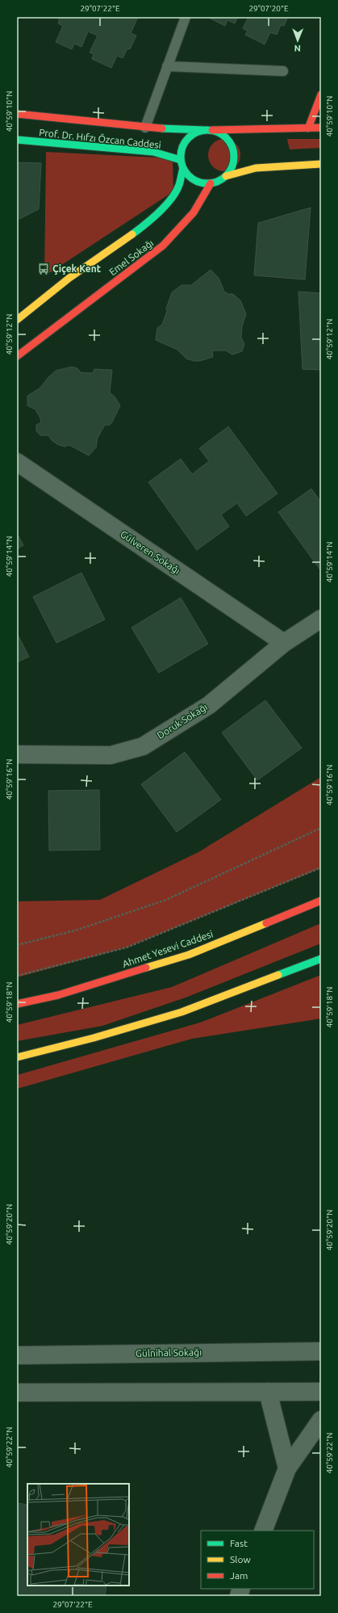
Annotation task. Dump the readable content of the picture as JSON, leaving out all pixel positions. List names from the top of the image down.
{
  "streets": {
    "main road": ["Prof. Dr. Hıfzı Özcan Caddesi", "Emel Sokağı", "Ahmet Yesevi Caddesi"],
    "street": ["Gülveren Sokağı", "Doruk Sokağı", "Gülnihal Sokağı"]
  },
  "crossings": [
    ["Prof. Dr. Hıfzı Özcan Caddesi", "Emel Sokağı"],
    ["Gülveren Sokağı", "Doruk Sokağı"]
  ],
  "places": {
    "bus stop": ["Çiçek Kent"]
  },
  "legend": ["Fast", "Slow", "Jam"],
  "north": "bottom",
  "coordinates": [
    "29°07'22\"E",
    "29°07'20\"E",
    "40°59'10\"N",
    "40°59'12\"N",
    "40°59'14\"N",
    "40°59'16\"N",
    "40°59'18\"N",
    "40°59'20\"N",
    "40°59'22\"N"
  ]
}
